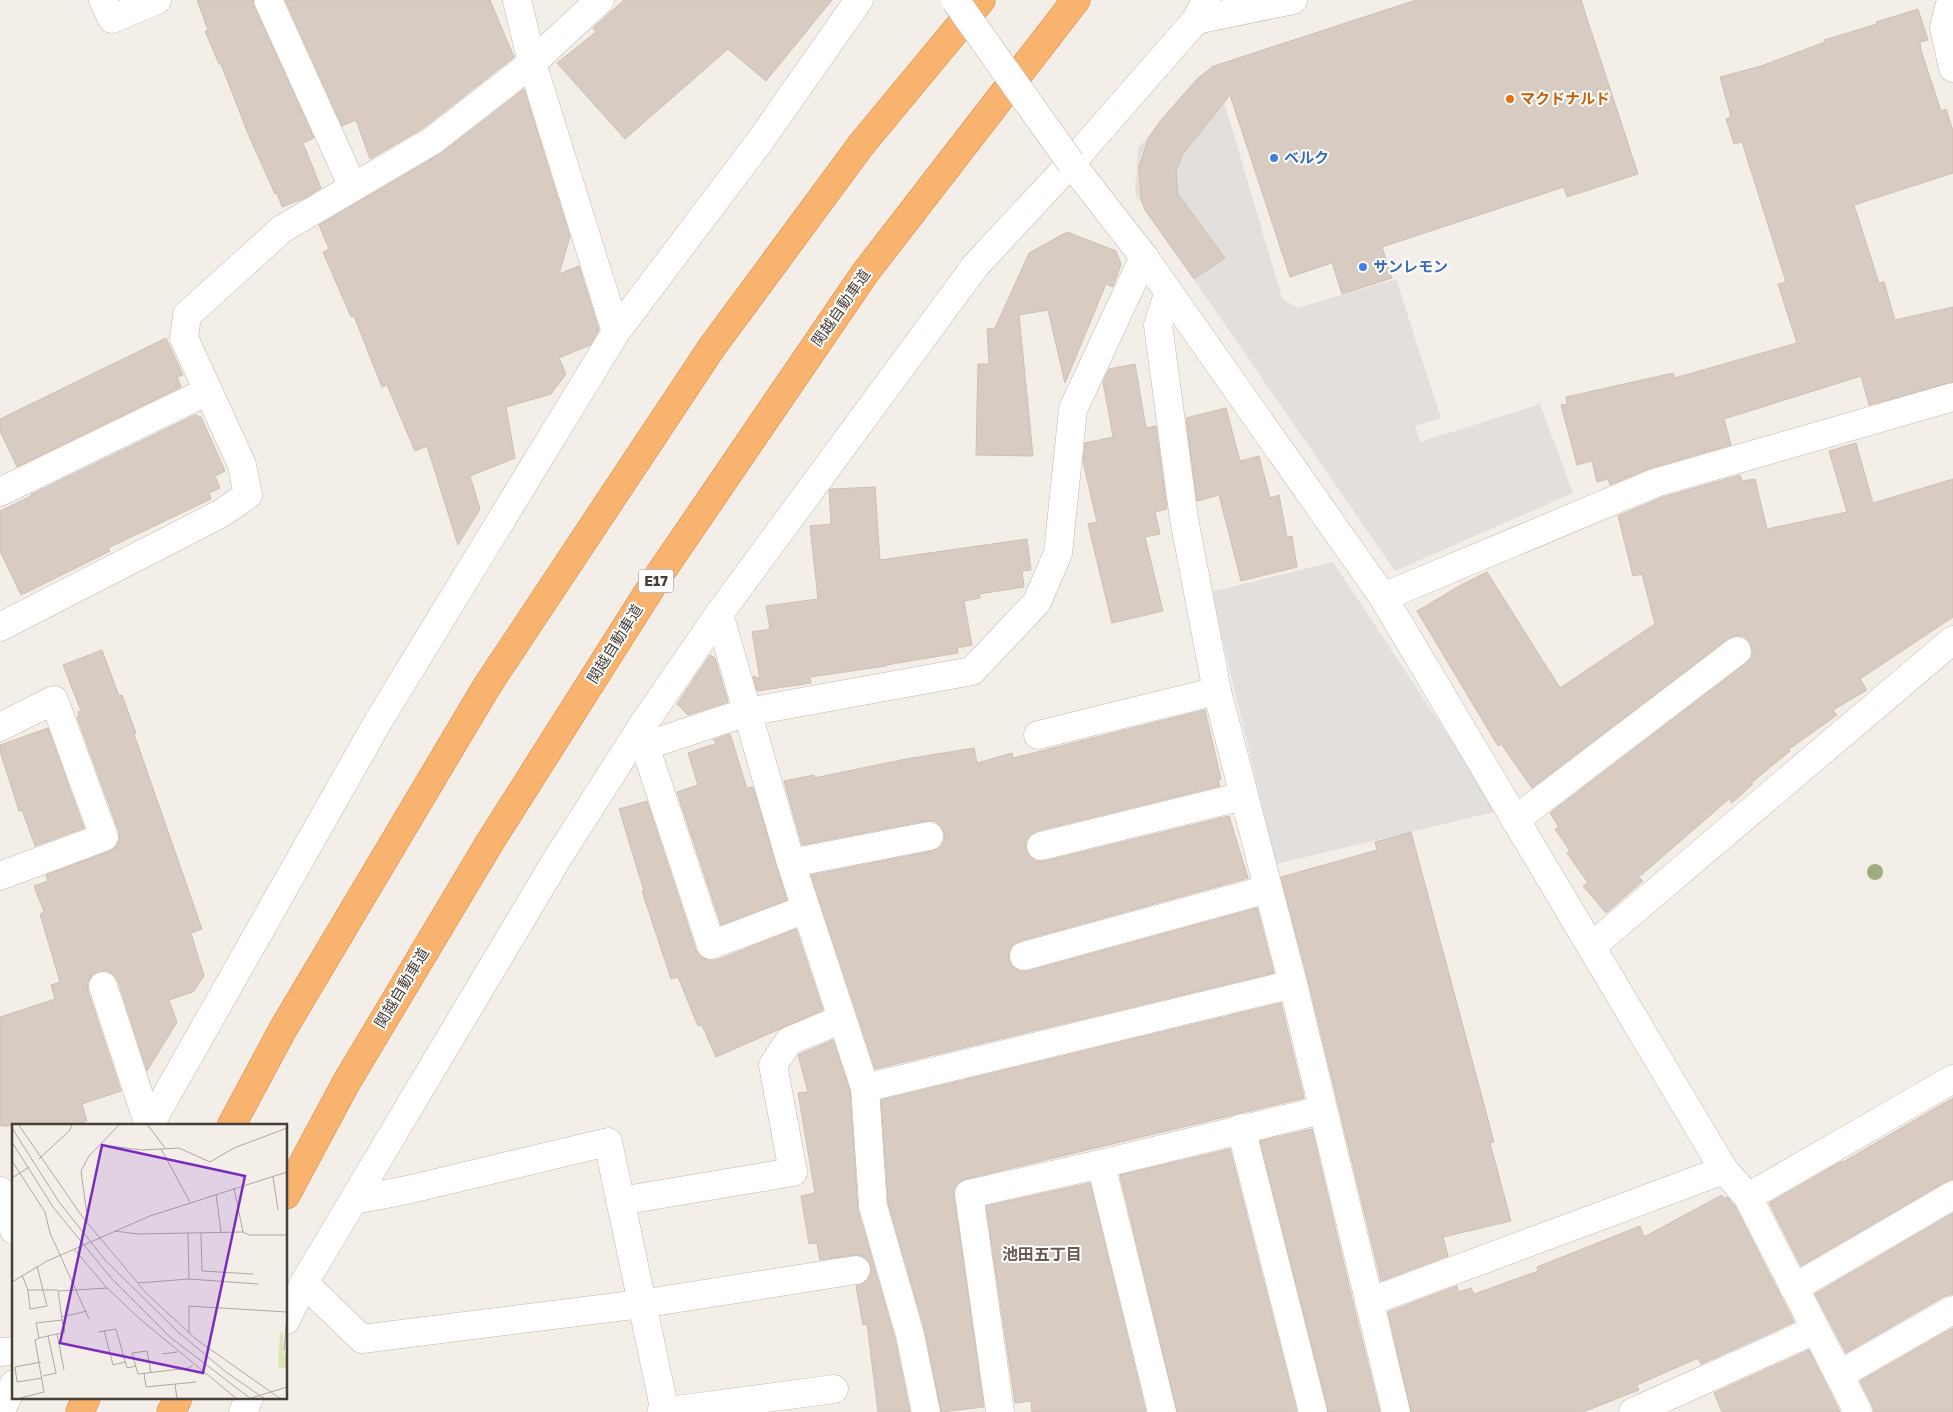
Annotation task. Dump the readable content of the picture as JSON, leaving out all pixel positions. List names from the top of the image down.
{
  "streets": {
    "highway": ["関越自動車道", "E17"]
  },
  "districts": ["池田五丁目"],
  "places": ["マクドナルド", "ベルク", "サンレモン"]
}
